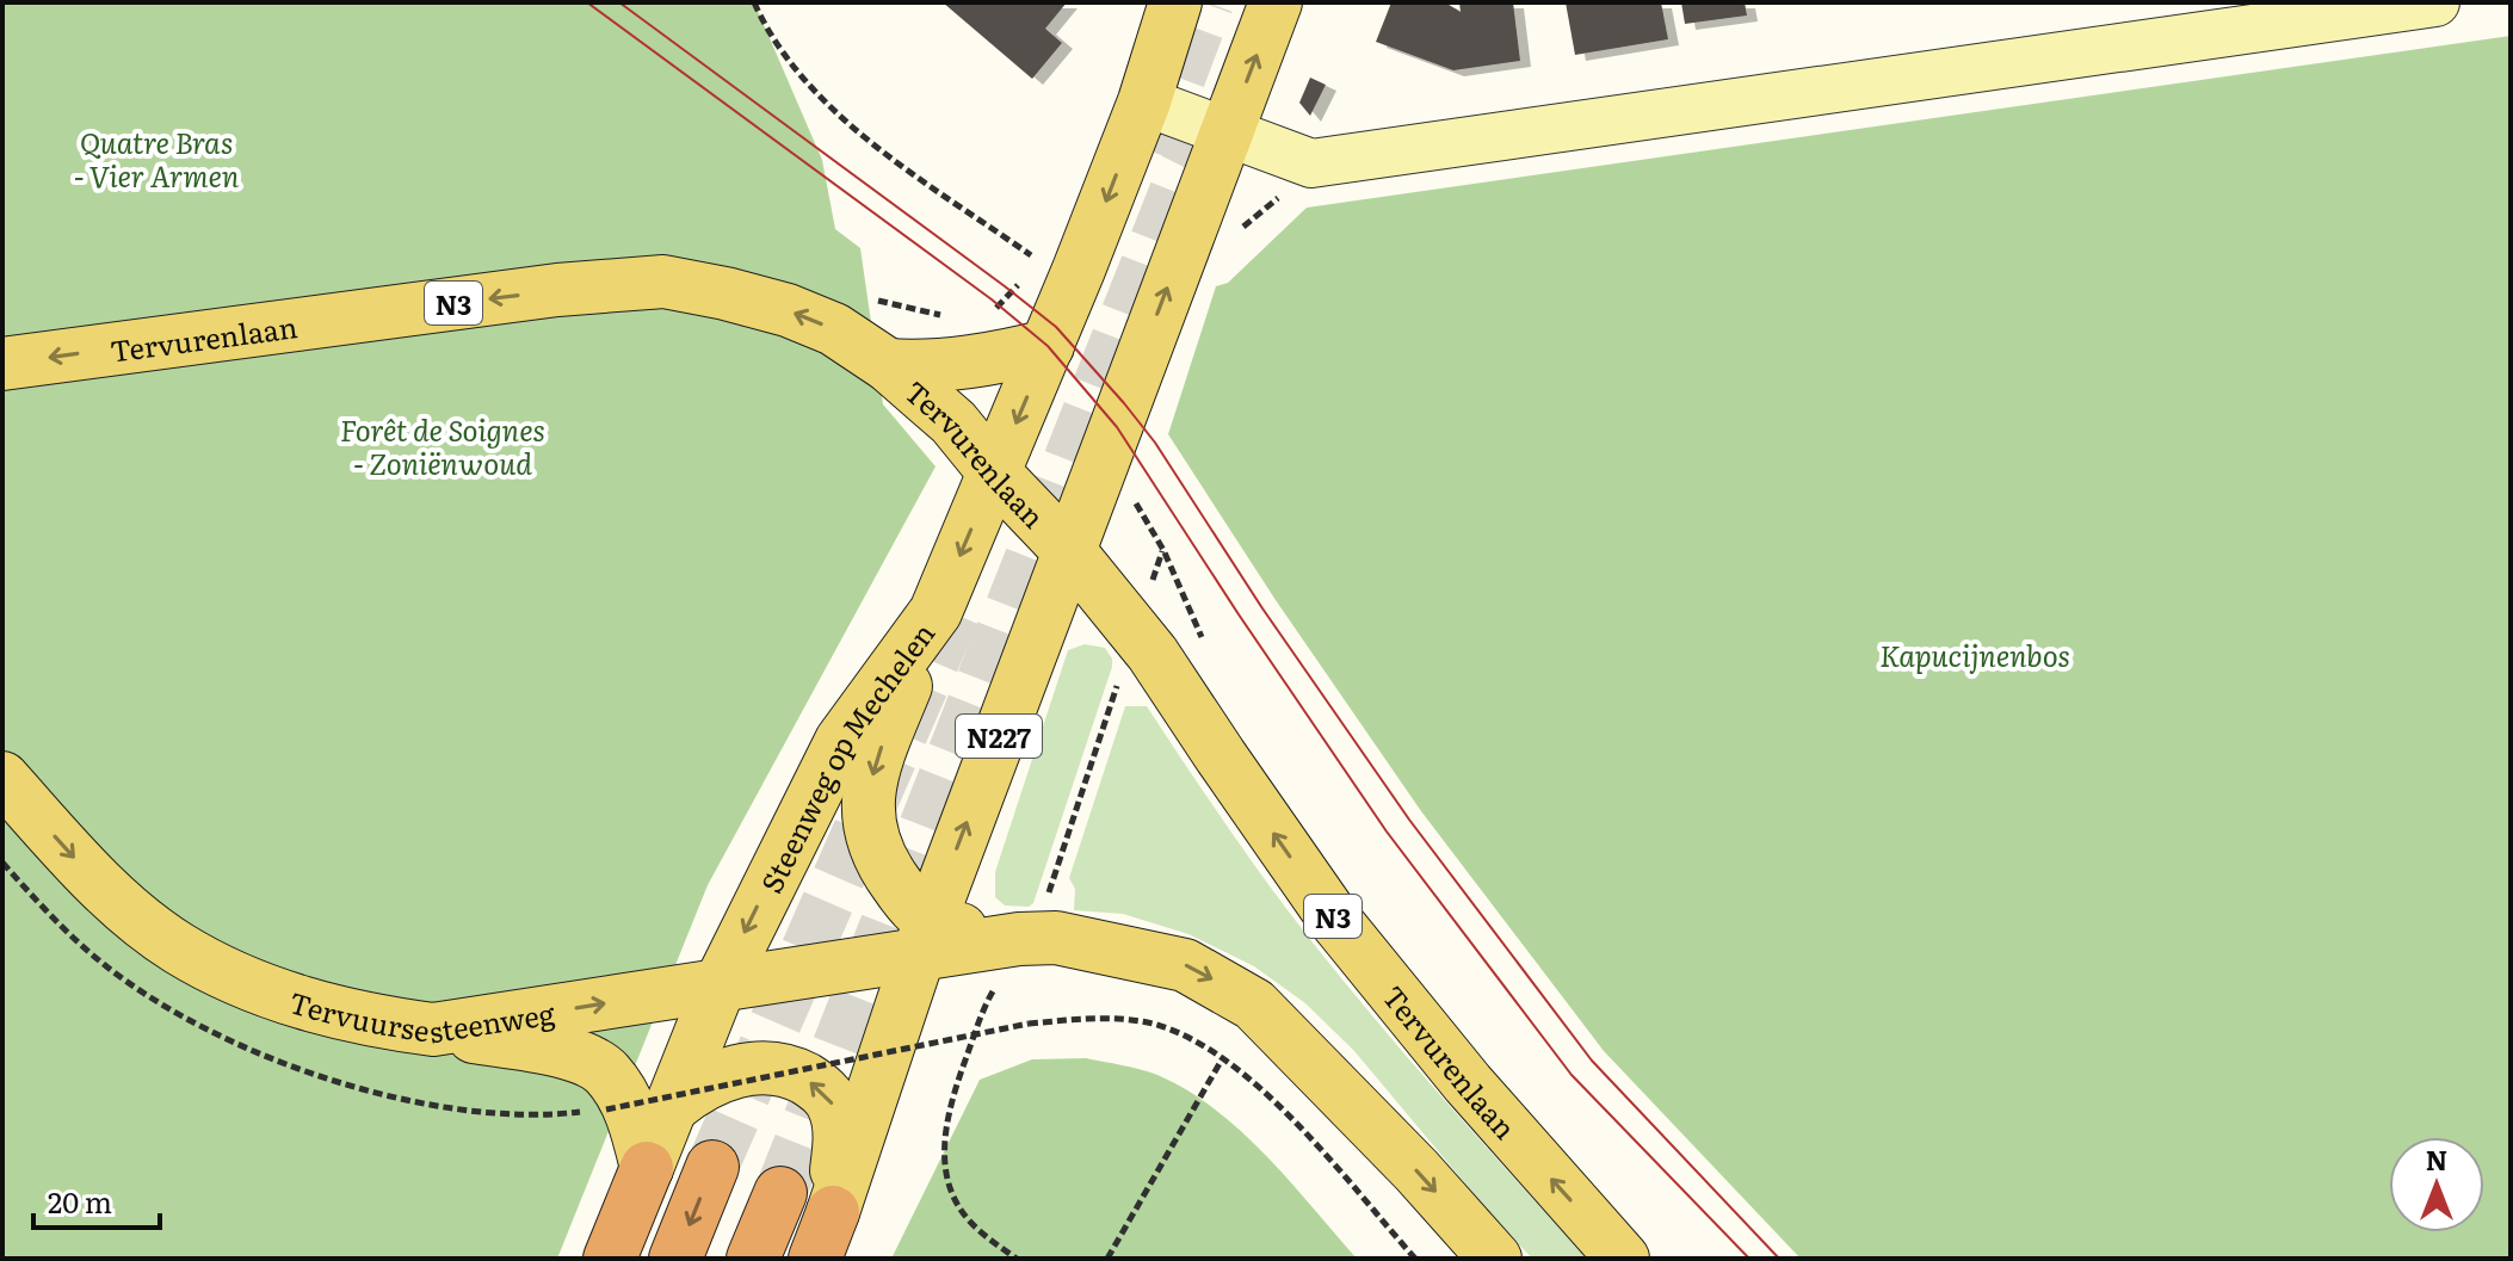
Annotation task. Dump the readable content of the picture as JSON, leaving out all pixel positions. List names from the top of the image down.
{
  "streets": {
    "main road": [
      "N3",
      "Tervurenlaan",
      "N227",
      "Steenweg op Mechelen",
      "Tervuursesteenweg"
    ]
  },
  "crossings": [
    ["Tervurenlaan", "N227"],
    ["Tervurenlaan", "Steenweg op Mechelen"],
    ["N227", "Tervuursesteenweg"],
    ["Steenweg op Mechelen", "Tervuursesteenweg"]
  ],
  "one_way": ["Tervuursesteenweg"],
  "parks": ["Quatre Bras - Vier Armen", "Forêt de Soignes - Zoniënwoud", "Kapucijnenbos"],
  "scale_bar": "20 m",
  "north": "top"
}
